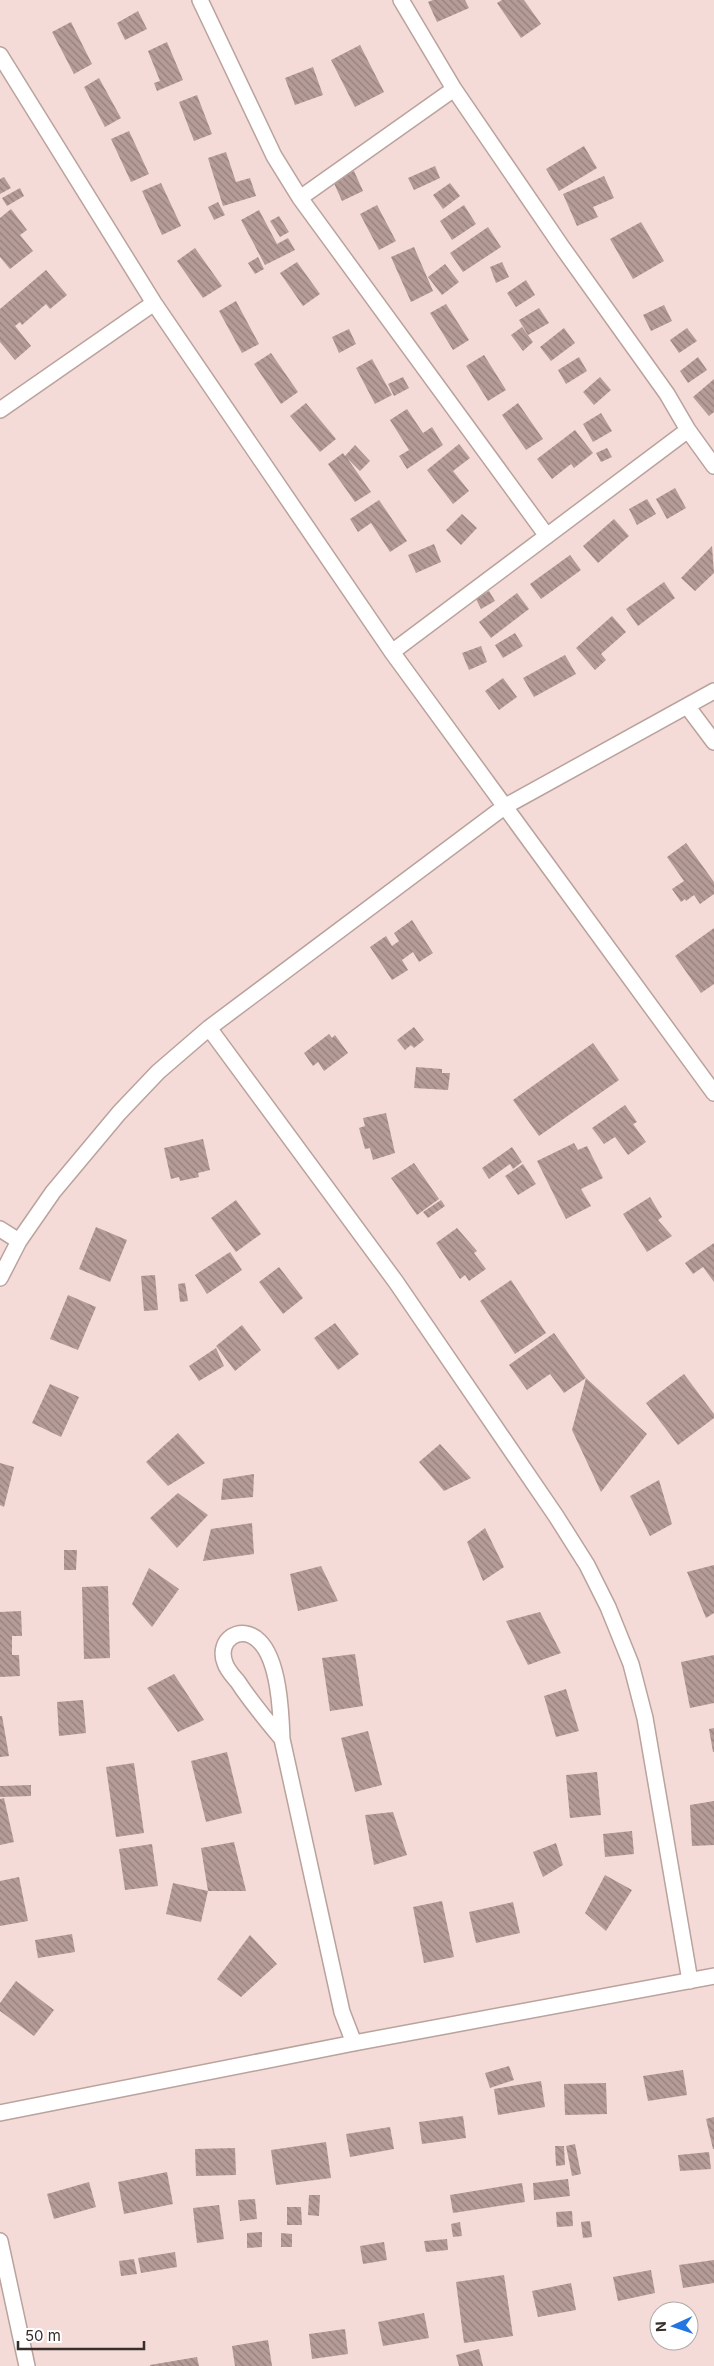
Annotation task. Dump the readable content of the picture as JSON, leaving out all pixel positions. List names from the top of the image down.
{
  "scale_bar": "50 m",
  "north": "left"
}
